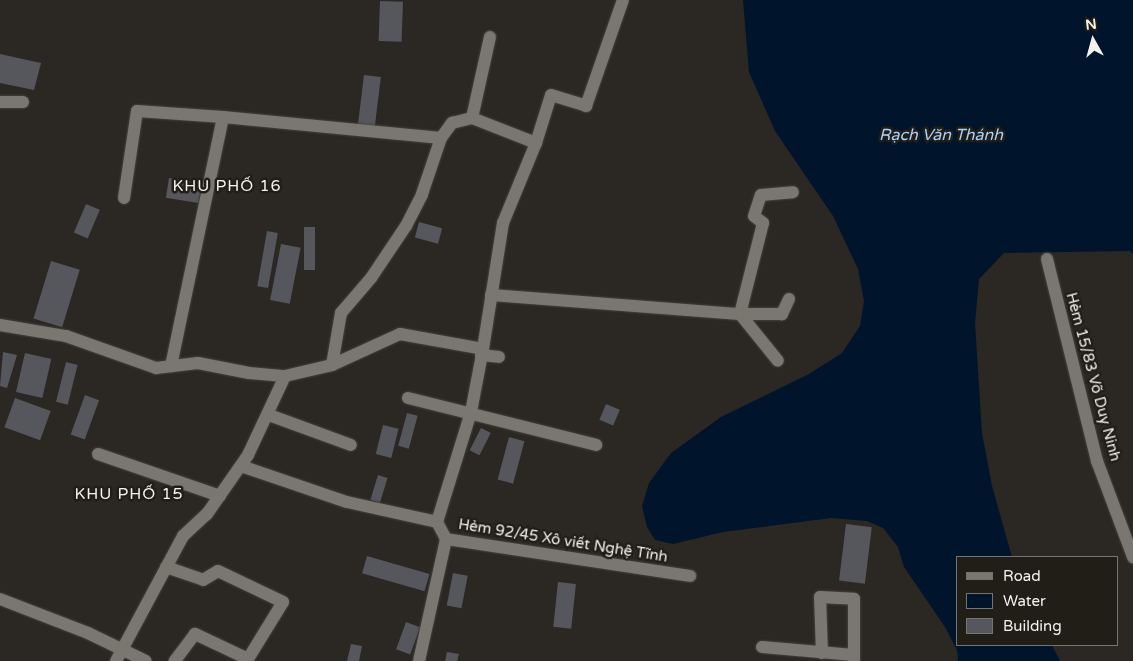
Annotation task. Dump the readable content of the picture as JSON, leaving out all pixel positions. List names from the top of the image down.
{
  "streets": {
    "street": ["Hẻm 15/83 Võ Duy Ninh", "Hẻm 92/45 Xô viết Nghệ Tĩnh"]
  },
  "districts": ["KHU PHỐ 16", "KHU PHỐ 15"],
  "water": ["Rạch Văn Thánh"],
  "legend": ["Road", "Water", "Building"],
  "north": "top"
}
